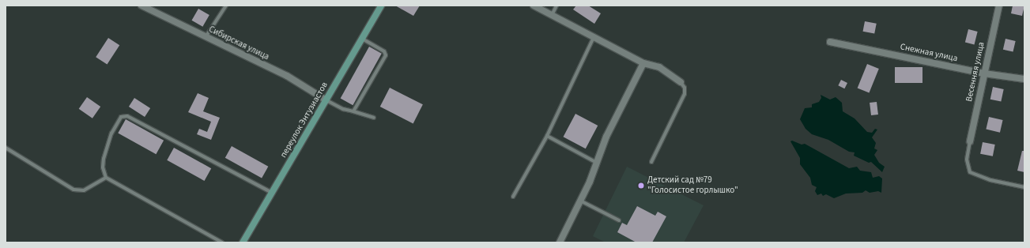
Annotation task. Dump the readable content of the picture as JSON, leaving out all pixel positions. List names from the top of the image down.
{
  "streets": {
    "main road": ["переулок Энтузиастов"],
    "street": ["Сибирская улица", "Снежная улица", "Весенняя улица"]
  },
  "crossings": [
    ["Сибирская улица", "переулок Энтузиастов"],
    ["Снежная улица", "Весенняя улица"]
  ],
  "places": ["Детский сад №79 \"Голосистое горлышко\""]
}
